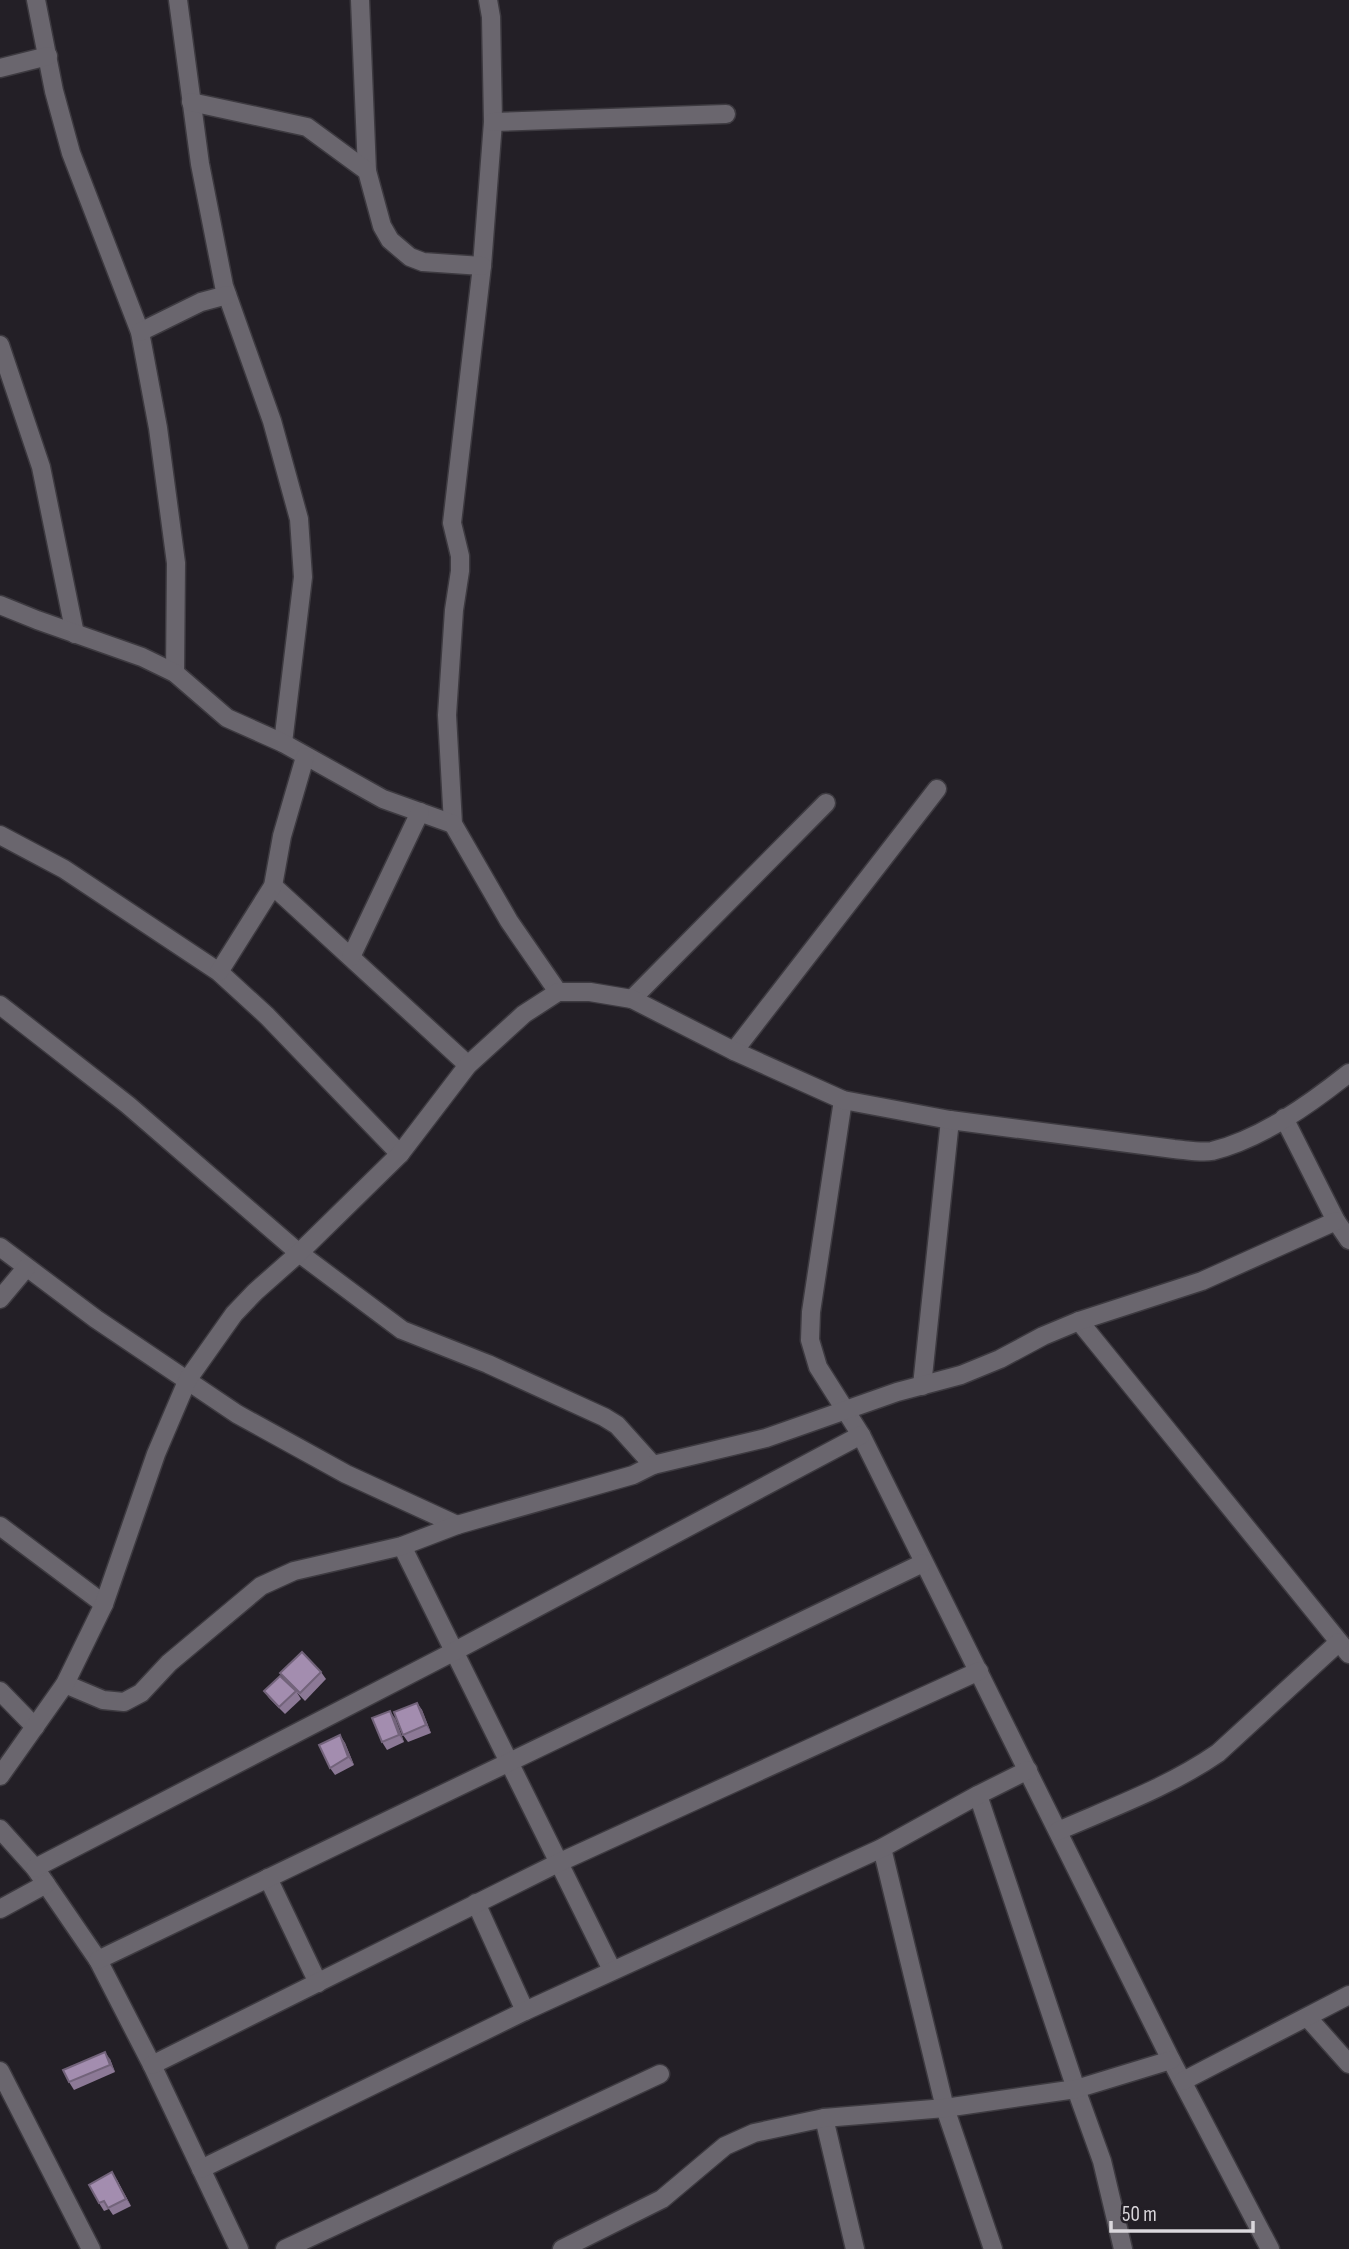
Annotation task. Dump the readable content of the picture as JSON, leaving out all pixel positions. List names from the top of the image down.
{
  "scale_bar": "50 m"
}
